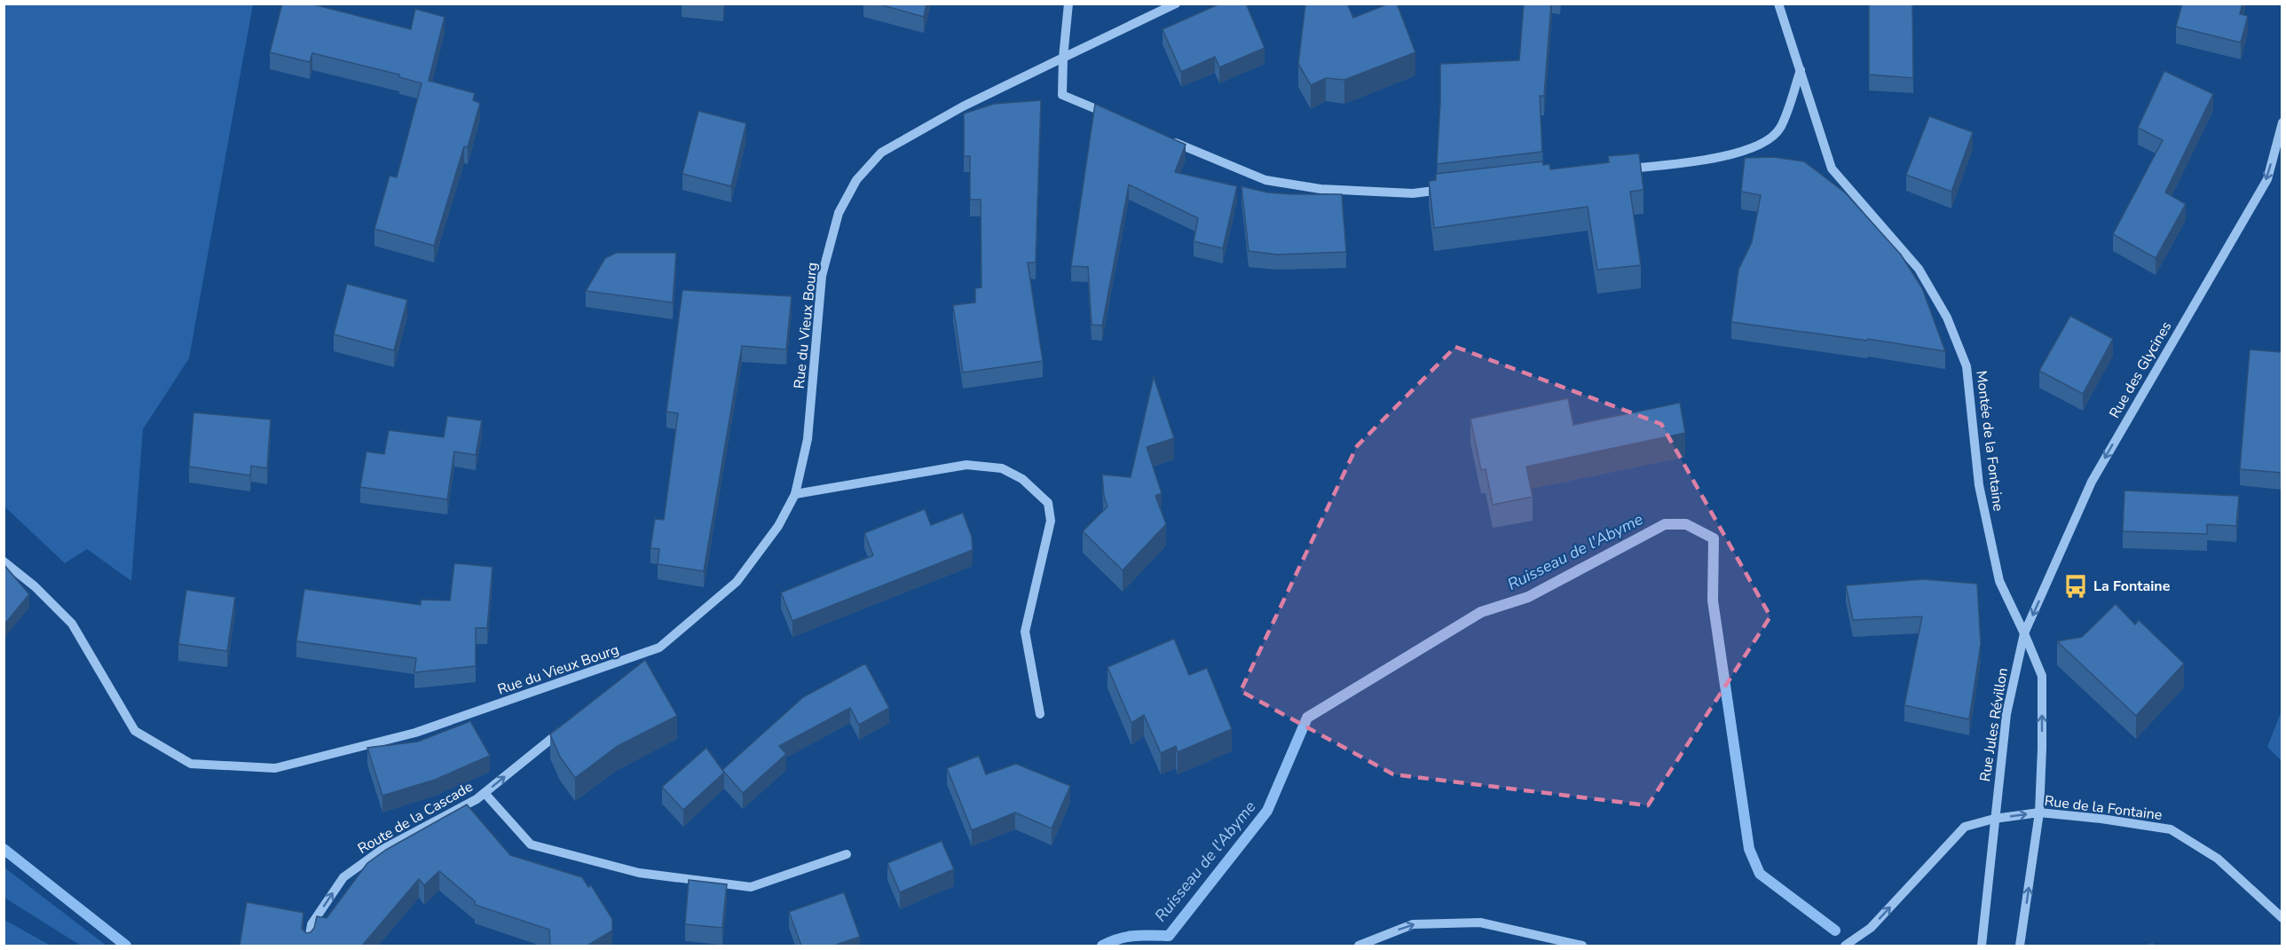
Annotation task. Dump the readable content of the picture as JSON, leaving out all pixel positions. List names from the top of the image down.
{
  "streets": {
    "street": [
      "Rue du Vieux Bourg",
      "Rue des Glycines",
      "Montée de la Fontaine",
      "Rue Jules Révillon",
      "Rue de la Fontaine",
      "Route de la Cascade"
    ]
  },
  "crossings": [
    ["Rue des Glycines", "Montée de la Fontaine"],
    ["Rue des Glycines", "Rue Jules Révillon"],
    ["Montée de la Fontaine", "Rue Jules Révillon"],
    ["Rue Jules Révillon", "Rue de la Fontaine"]
  ],
  "one_way": ["Rue des Glycines", "Rue de la Fontaine", "Route de la Cascade"],
  "water": ["Ruisseau de l'Abyme"],
  "places": {
    "bus stop": ["La Fontaine"]
  }
}
